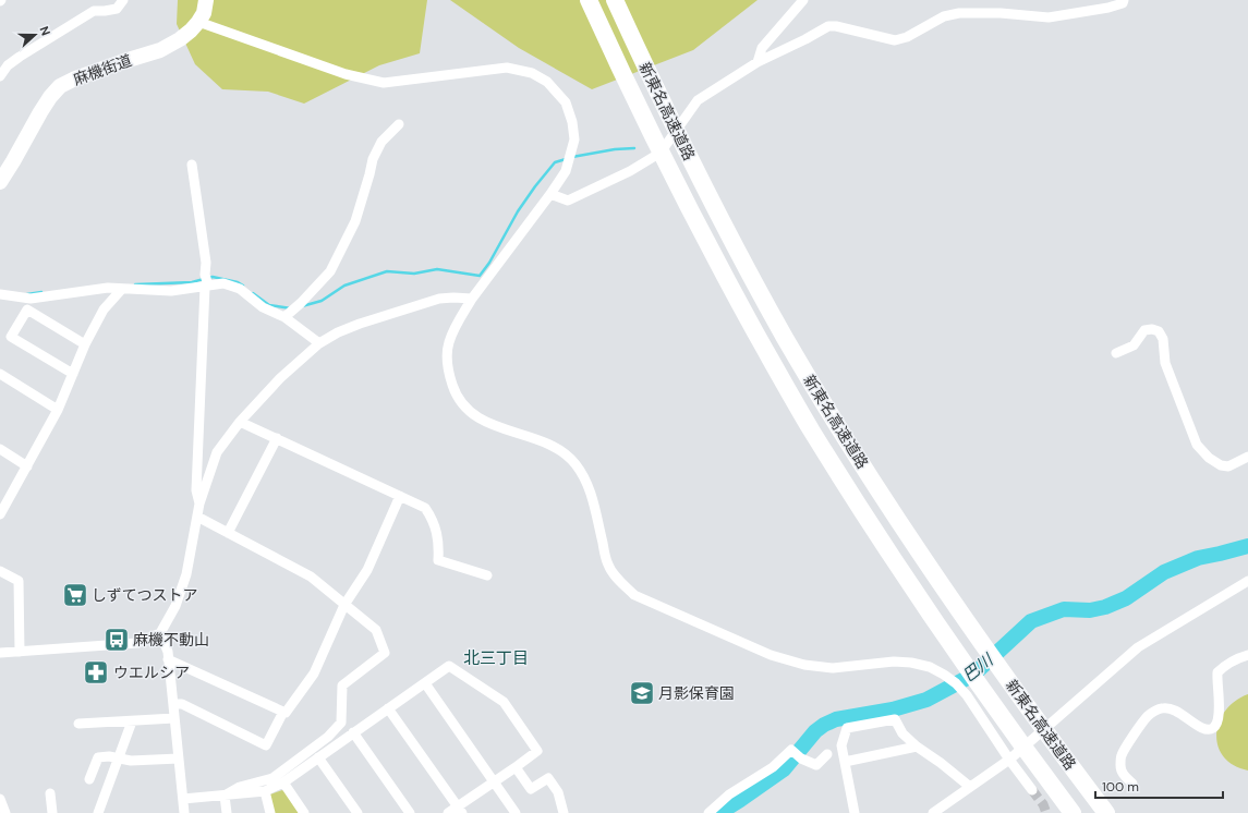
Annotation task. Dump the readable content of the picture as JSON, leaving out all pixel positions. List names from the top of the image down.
{
  "streets": {
    "highway": ["新東名高速道路"],
    "main road": ["麻機街道"]
  },
  "districts": ["北三丁目"],
  "water": ["巴川"],
  "places": {
    "supermarket": ["しずてつストア"],
    "bus stop": ["麻機不動山"],
    "pharmacy": ["ウエルシア"],
    "school or university": ["月影保育園"]
  },
  "scale_bar": "100 m",
  "north": "right"
}
